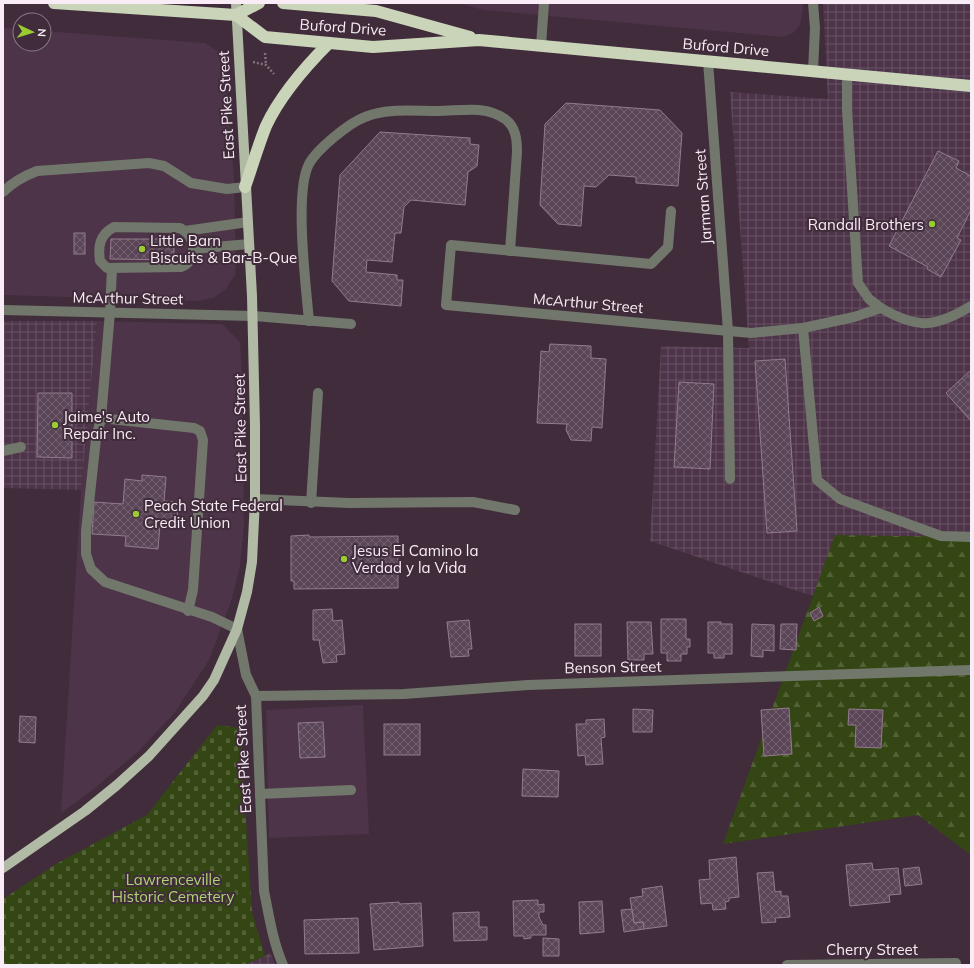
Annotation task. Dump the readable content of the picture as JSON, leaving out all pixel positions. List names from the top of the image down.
{
  "streets": {
    "highway": ["Buford Drive"],
    "main road": ["East Pike Street"],
    "street": [
      "Jarman Street",
      "McArthur Street",
      "Benson Street",
      "Cherry Street"
    ]
  },
  "crossings": [
    ["Buford Drive", "East Pike Street"],
    ["Buford Drive", "Jarman Street"],
    ["East Pike Street", "McArthur Street"],
    ["East Pike Street", "Benson Street"],
    ["Jarman Street", "McArthur Street"]
  ],
  "parks": ["Lawrenceville Historic Cemetery"],
  "places": [
    "Randall Brothers",
    "Little Barn Biscuits & Bar-B-Que",
    "Jaime's Auto Repair Inc.",
    "Peach State Federal Credit Union",
    "Jesus El Camino la Verdad y la Vida"
  ],
  "north": "right"
}
